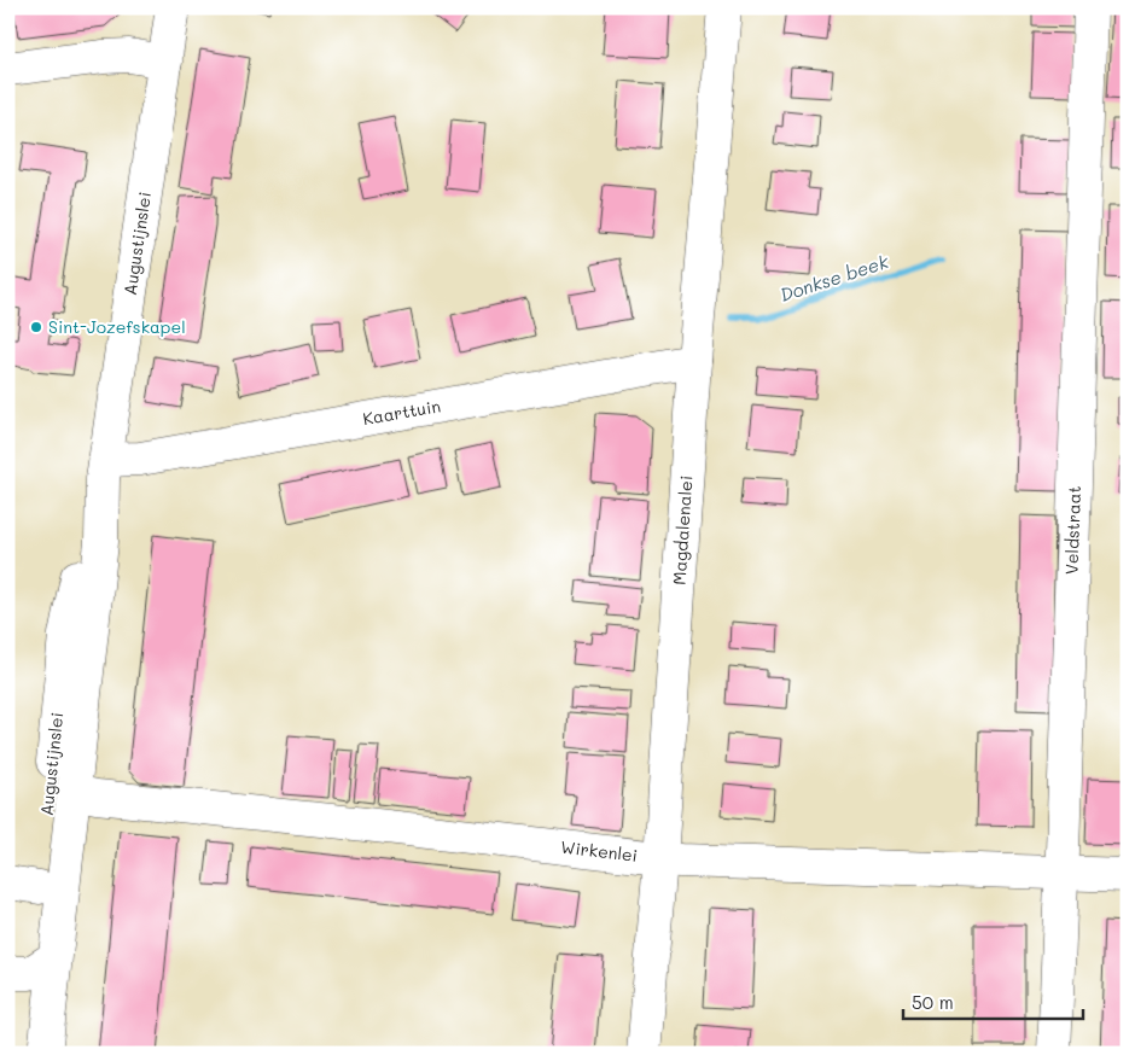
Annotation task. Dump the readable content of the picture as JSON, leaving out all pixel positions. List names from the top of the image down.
{
  "streets": {
    "street": [
      "Augustijnslei",
      "Kaarttuin",
      "Magdalenalei",
      "Veldstraat",
      "Wirkenlei"
    ]
  },
  "crossings": [
    ["Augustijnslei", "Kaarttuin"],
    ["Augustijnslei", "Wirkenlei"],
    ["Kaarttuin", "Magdalenalei"],
    ["Magdalenalei", "Wirkenlei"],
    ["Veldstraat", "Wirkenlei"]
  ],
  "water": ["Donkse beek"],
  "places": ["Sint-Jozefskapel"],
  "scale_bar": "50 m"
}
